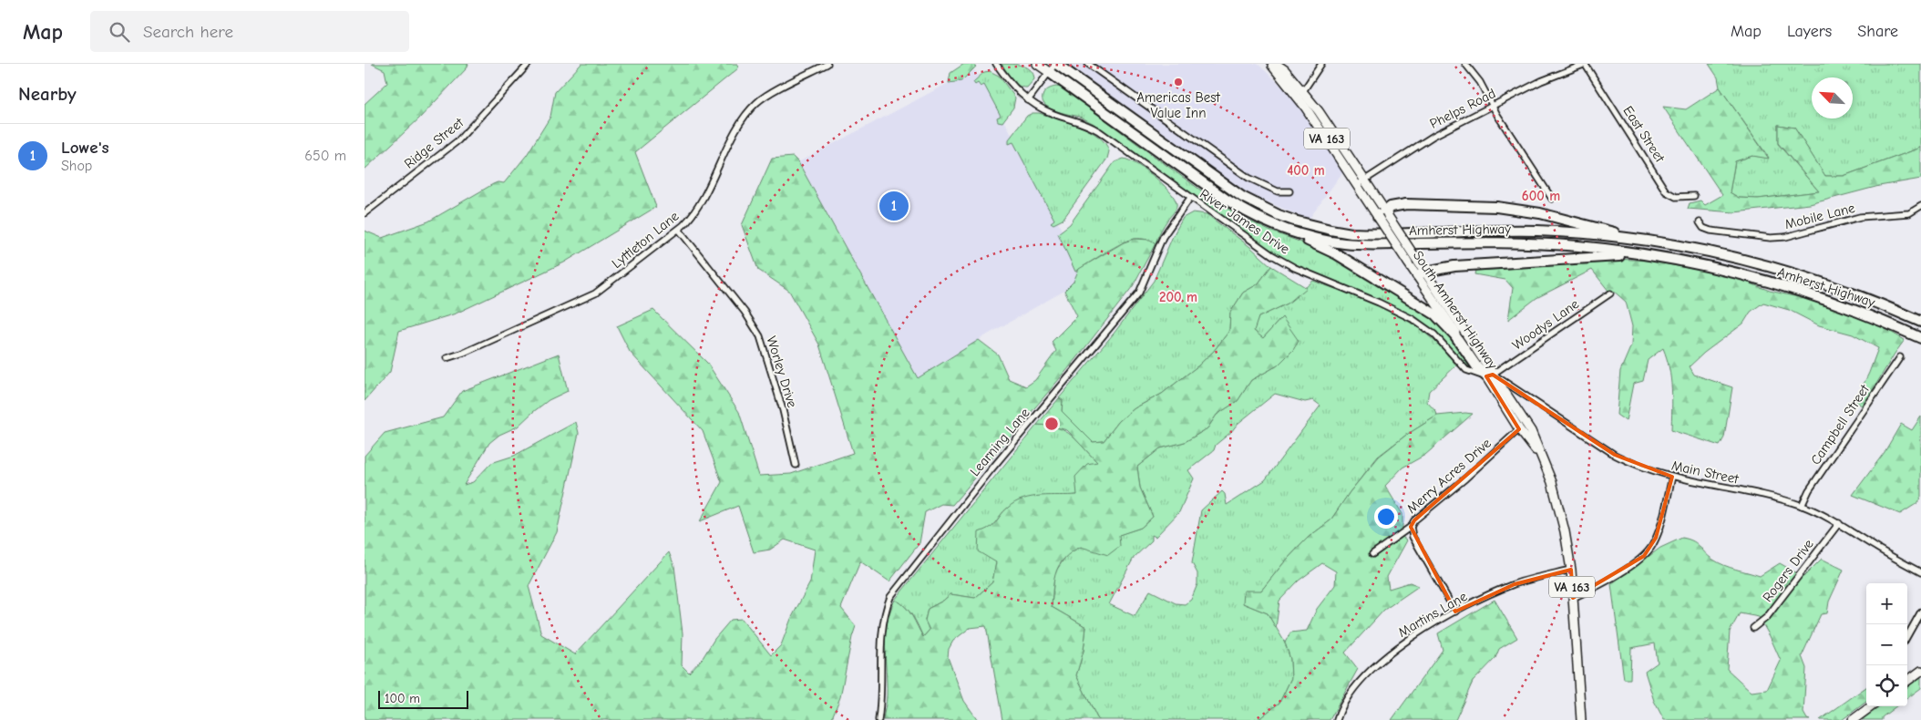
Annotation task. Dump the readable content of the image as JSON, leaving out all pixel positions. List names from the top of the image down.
{
  "streets": {
    "highway": ["Amherst Highway"],
    "main road": ["VA 163", "South Amherst Highway"],
    "street": [
      "Phelps Road",
      "East Street",
      "Ridge Street",
      "Mobile Lane",
      "River James Drive",
      "Lyttleton Lane",
      "Woodys Lane",
      "Worley Drive",
      "Campbell Street",
      "Learning Lane",
      "Main Street",
      "Merry Acres Drive",
      "Rogers Drive",
      "Martins Lane"
    ]
  },
  "crossings": [
    ["Phelps Road", "East Street"],
    ["Phelps Road", "South Amherst Highway"],
    ["River James Drive", "South Amherst Highway"],
    ["River James Drive", "Woodys Lane"],
    ["River James Drive", "Learning Lane"],
    ["River James Drive", "Main Street"],
    ["Lyttleton Lane", "Worley Drive"],
    ["South Amherst Highway", "Woodys Lane"],
    ["South Amherst Highway", "Main Street"],
    ["South Amherst Highway", "Merry Acres Drive"],
    ["South Amherst Highway", "Martins Lane"],
    ["Woodys Lane", "Main Street"],
    ["Campbell Street", "Main Street"],
    ["Main Street", "Rogers Drive"]
  ],
  "places": ["Americas Best Value Inn"],
  "scale_bar": "100 m",
  "north": "top left",
  "page": {
    "header": "Map",
    "search": "Search here",
    "nav": ["Map", "Layers", "Share"],
    "heading": "Nearby",
    "list": [
      {
        "mark": "1",
        "name": "Lowe's",
        "note": "Shop",
        "value": "650 m"
      }
    ],
    "pins": "1",
    "map_buttons": ["+", "−"],
    "scale": "100 m"
  },
  "rings": ["400 m", "600 m", "200 m"]
}
